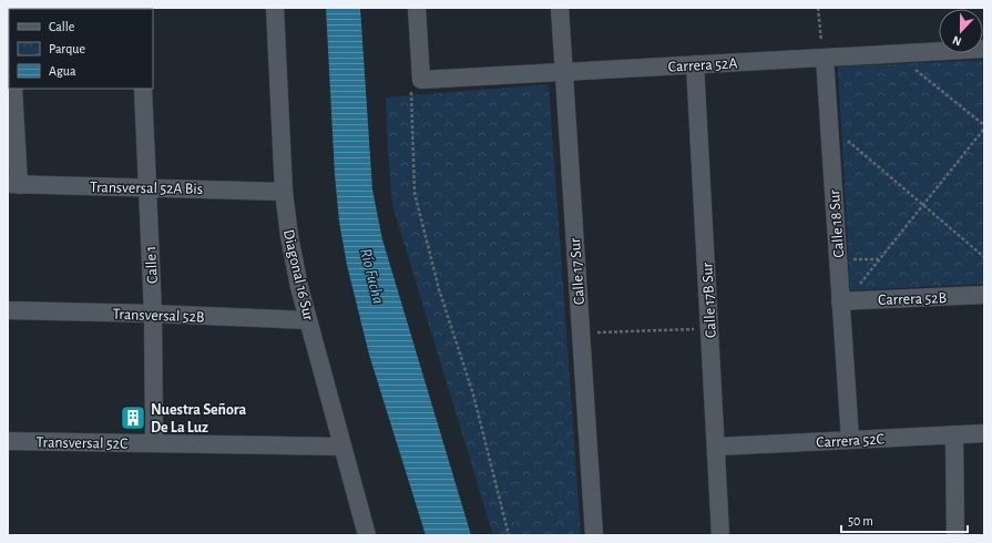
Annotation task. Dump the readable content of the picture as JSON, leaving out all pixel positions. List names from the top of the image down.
{
  "streets": {
    "street": [
      "Carrera 52A",
      "Transversal 52A Bis",
      "Calle 18 Sur",
      "Calle 1",
      "Calle 17 Sur",
      "Diagonal 16 Sur",
      "Carrera 52B",
      "Calle 17B Sur",
      "Transversal 52B",
      "Carrera 52C",
      "Transversal 52C"
    ]
  },
  "crossings": [
    ["Carrera 52A", "Calle 18 Sur"],
    ["Carrera 52A", "Calle 17 Sur"],
    ["Carrera 52A", "Calle 17B Sur"],
    ["Transversal 52A Bis", "Calle 1"],
    ["Transversal 52A Bis", "Diagonal 16 Sur"],
    ["Calle 18 Sur", "Carrera 52B"],
    ["Calle 18 Sur", "Carrera 52C"],
    ["Calle 1", "Transversal 52B"],
    ["Calle 1", "Transversal 52C"],
    ["Diagonal 16 Sur", "Transversal 52B"],
    ["Diagonal 16 Sur", "Transversal 52C"],
    ["Calle 17B Sur", "Carrera 52C"]
  ],
  "water": ["Río Fucha"],
  "places": {
    "building": ["Nuestra Señora De La Luz"]
  },
  "legend": ["Calle", "Parque", "Agua"],
  "scale_bar": "50 m",
  "north": "bottom"
}
